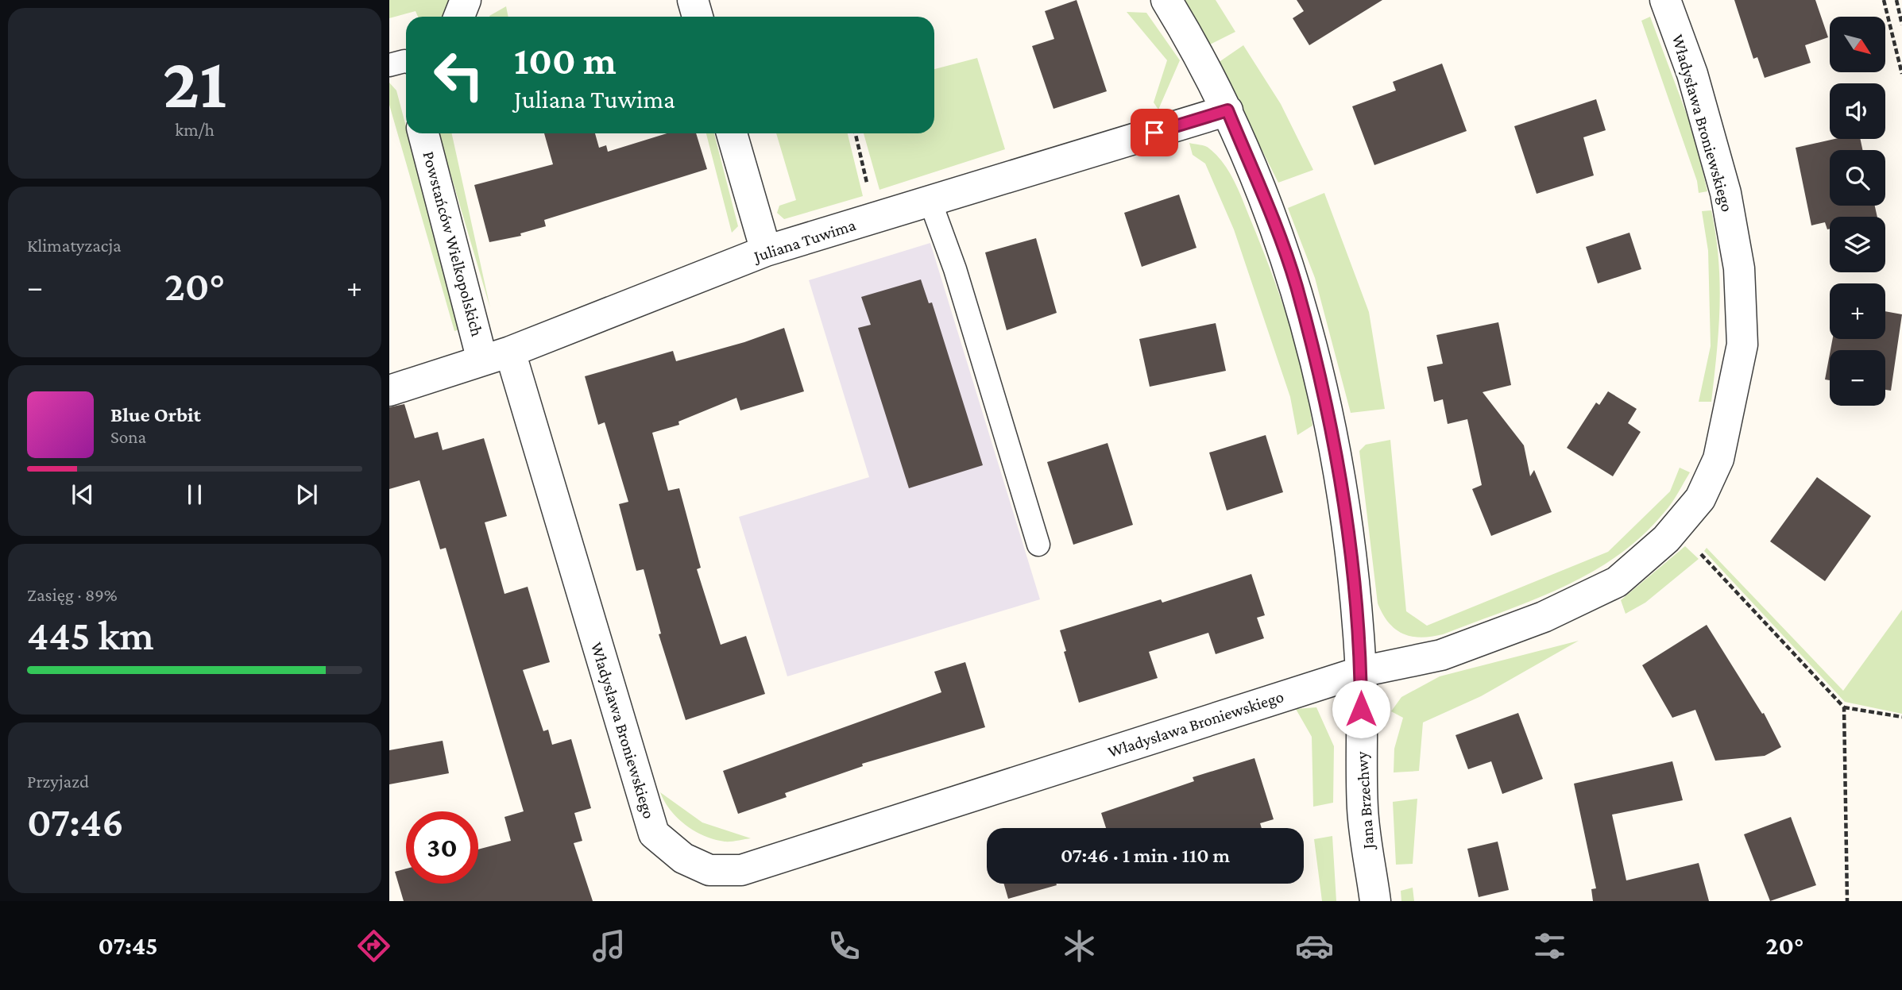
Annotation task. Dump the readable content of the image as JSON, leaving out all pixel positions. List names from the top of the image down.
{
  "streets": {
    "street": [
      "Władysława Broniewskiego",
      "Juliana Tuwima",
      "Powstańców Wielkopolskich",
      "Jana Brzechwy"
    ]
  },
  "crossings": [
    ["Władysława Broniewskiego", "Juliana Tuwima"],
    ["Władysława Broniewskiego", "Powstańców Wielkopolskich"],
    ["Władysława Broniewskiego", "Jana Brzechwy"],
    ["Juliana Tuwima", "Powstańców Wielkopolskich"],
    ["Juliana Tuwima", "Jana Brzechwy"]
  ],
  "north": "bottom right",
  "page": {
    "tile": [
      ["21", "km/h"],
      "Klimatyzacja",
      ["Zasięg · 89%", "445 km"],
      ["Przyjazd", "07:46"]
    ],
    "map_buttons": ["+", "−"],
    "turn": ["100 m", "Juliana Tuwima"],
    "heat": ["−", "20°", "+"],
    "song": ["Blue Orbit", "Sona"],
    "limit": "30",
    "trip": "07:46 · 1 min · 110 m",
    "tabs": ["07:45", "20°"]
  }
}
